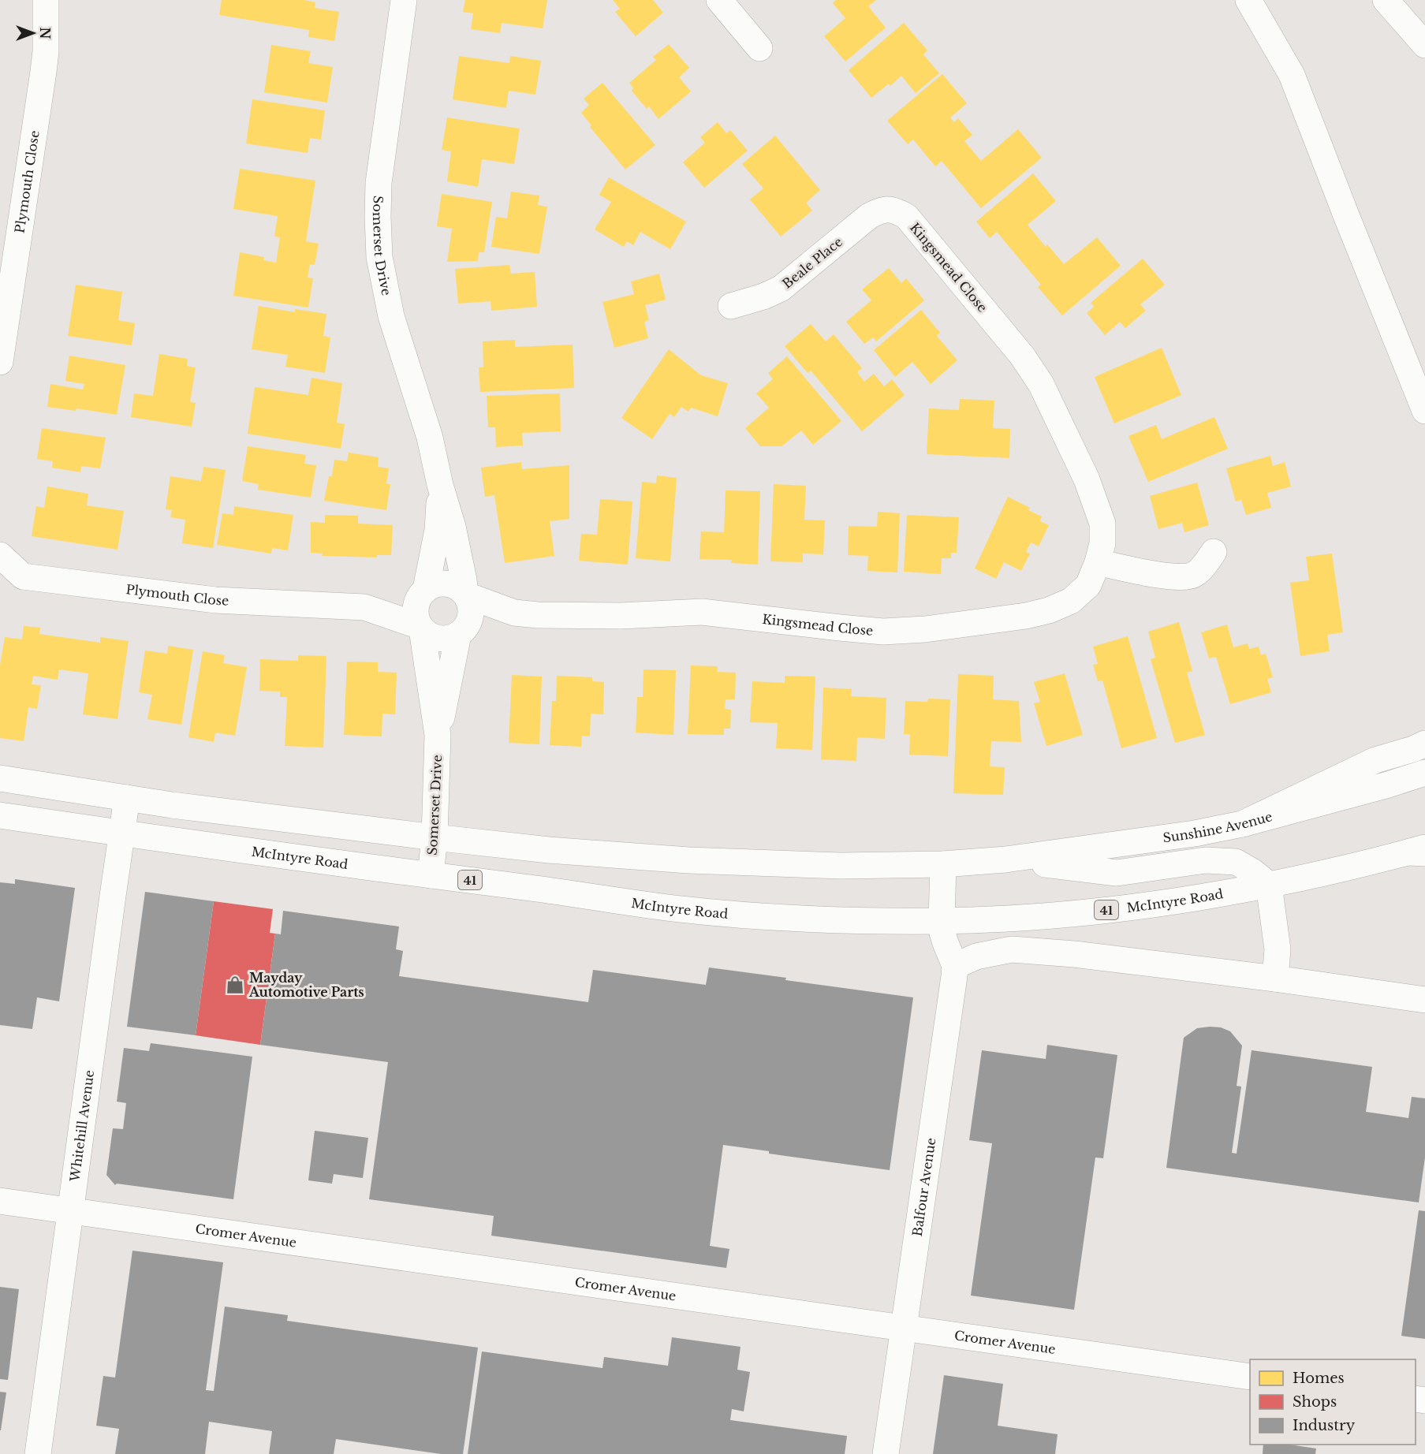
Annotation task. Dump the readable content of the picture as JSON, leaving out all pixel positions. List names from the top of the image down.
{
  "streets": {
    "main road": [
      "Plymouth Close",
      "Somerset Drive",
      "Beale Place",
      "Kingsmead Close",
      "Sunshine Avenue",
      "McIntyre Road",
      "41",
      "Whitehill Avenue",
      "Balfour Avenue",
      "Cromer Avenue"
    ]
  },
  "crossings": [
    ["Plymouth Close", "Somerset Drive"],
    ["Plymouth Close", "Kingsmead Close"],
    ["Somerset Drive", "Kingsmead Close"],
    ["Somerset Drive", "McIntyre Road"],
    ["Beale Place", "Kingsmead Close"],
    ["McIntyre Road", "41"],
    ["McIntyre Road", "Whitehill Avenue"],
    ["Whitehill Avenue", "Cromer Avenue"],
    ["Balfour Avenue", "Cromer Avenue"]
  ],
  "places": {
    "shop": ["Mayday Automotive Parts"]
  },
  "legend": ["Homes", "Shops", "Industry"],
  "north": "right"
}
